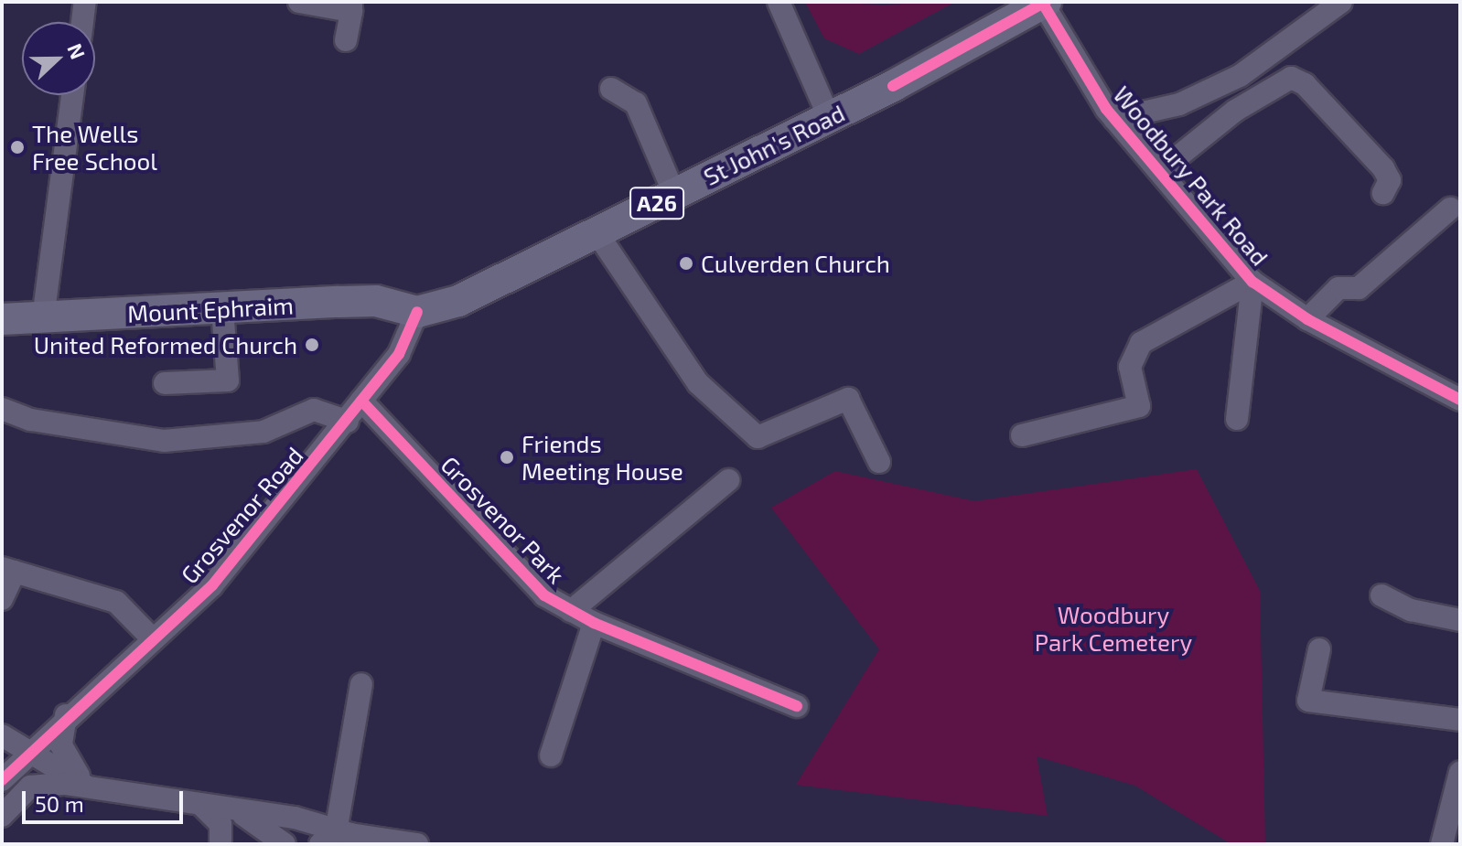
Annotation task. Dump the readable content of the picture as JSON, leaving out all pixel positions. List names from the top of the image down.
{
  "streets": {
    "highway": ["St John's Road", "A26", "Mount Ephraim"],
    "street": ["Woodbury Park Road", "Grosvenor Road", "Grosvenor Park"]
  },
  "crossings": [
    ["St John's Road", "Woodbury Park Road"],
    ["St John's Road", "Mount Ephraim"],
    ["St John's Road", "Grosvenor Road"],
    ["Mount Ephraim", "Grosvenor Road"],
    ["Grosvenor Road", "Grosvenor Park"]
  ],
  "parks": ["Woodbury Park Cemetery"],
  "places": [
    "The Wells Free School",
    "Culverden Church",
    "United Reformed Church",
    "Friends Meeting House"
  ],
  "scale_bar": "50 m",
  "north": "right"
}
